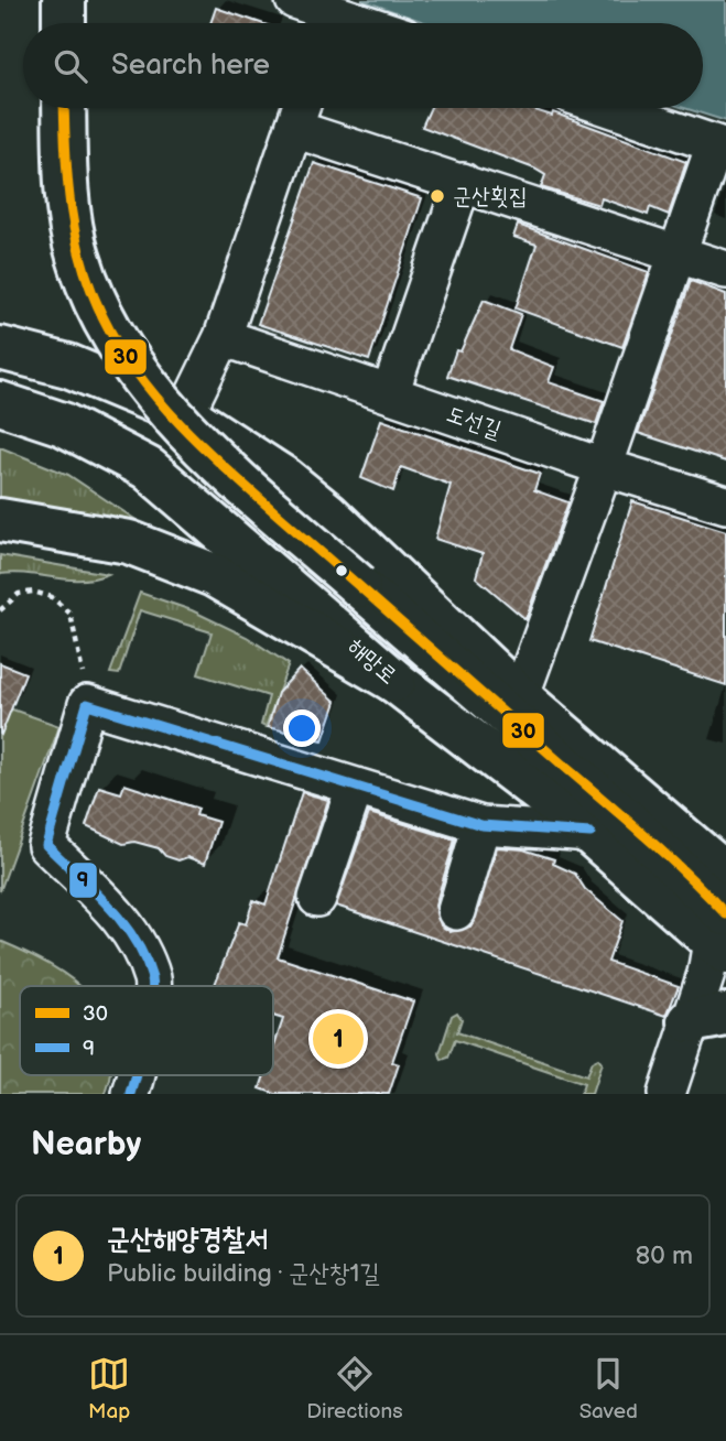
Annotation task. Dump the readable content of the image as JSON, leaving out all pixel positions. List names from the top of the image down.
{
  "streets": {
    "main road": ["해망로"],
    "street": ["도선길"]
  },
  "places": ["군산횟집"],
  "lines": ["transit line 30", "transit line 9"],
  "legend": ["30", "9"],
  "page": {
    "search": "Search here",
    "pins": "1",
    "heading": "Nearby",
    "list": [
      {
        "mark": "1",
        "name": "군산해양경찰서",
        "note": "Public building · 군산창1길",
        "value": "80 m"
      }
    ],
    "nav": ["Map", "Directions", "Saved"]
  }
}
